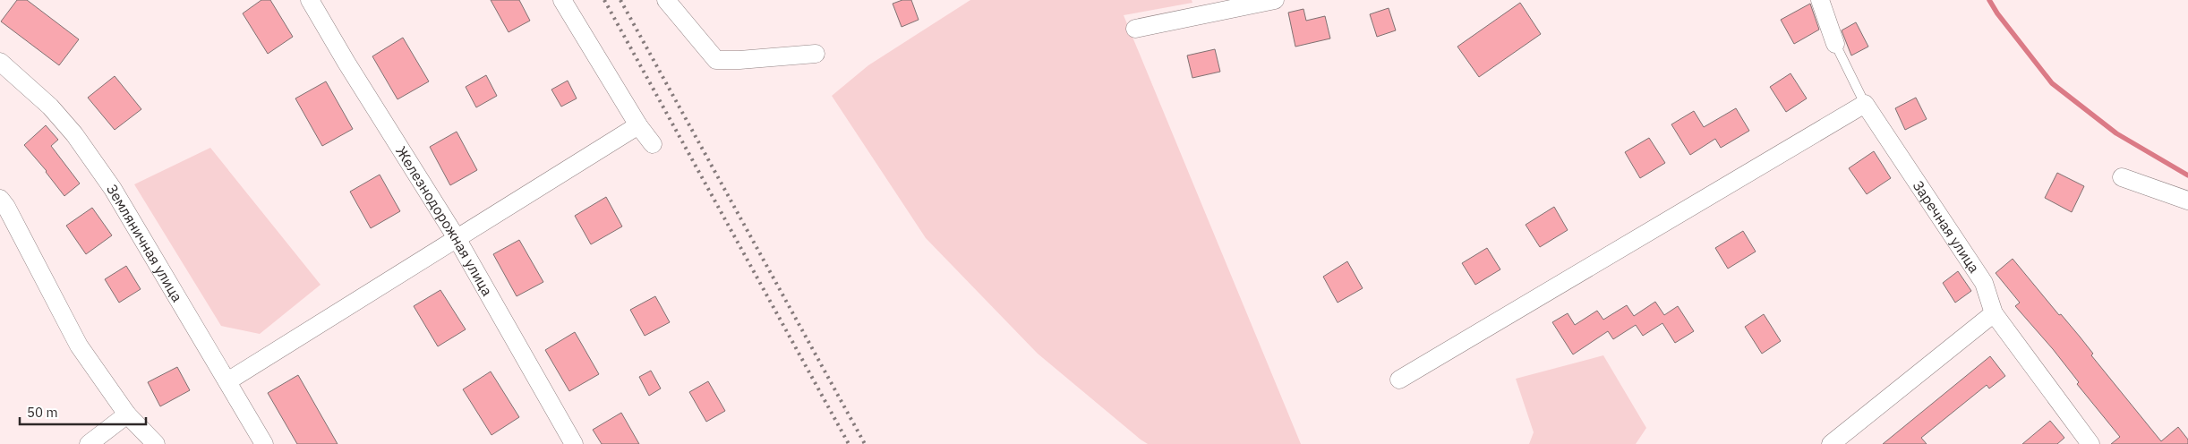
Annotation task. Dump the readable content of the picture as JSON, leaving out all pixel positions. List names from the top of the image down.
{
  "streets": {
    "street": ["Железнодорожная улица", "Заречная улица", "Земляничная улица"]
  },
  "scale_bar": "50 m"
}
